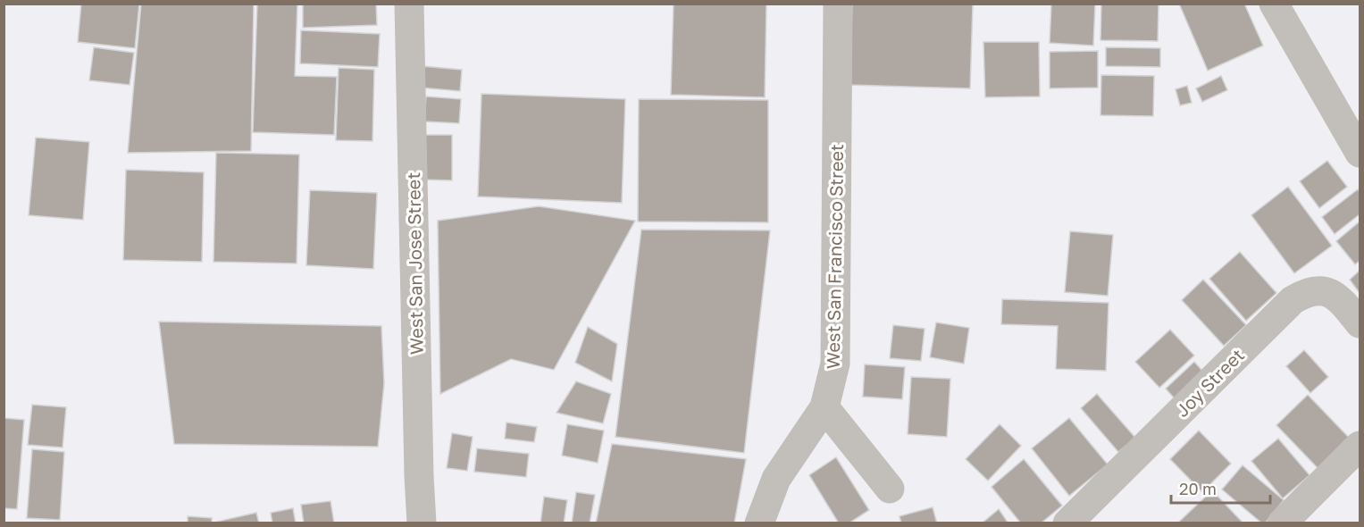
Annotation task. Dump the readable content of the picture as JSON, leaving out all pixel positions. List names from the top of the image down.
{
  "streets": {
    "street": ["West San Francisco Street", "West San Jose Street", "Joy Street"]
  },
  "scale_bar": "20 m"
}
